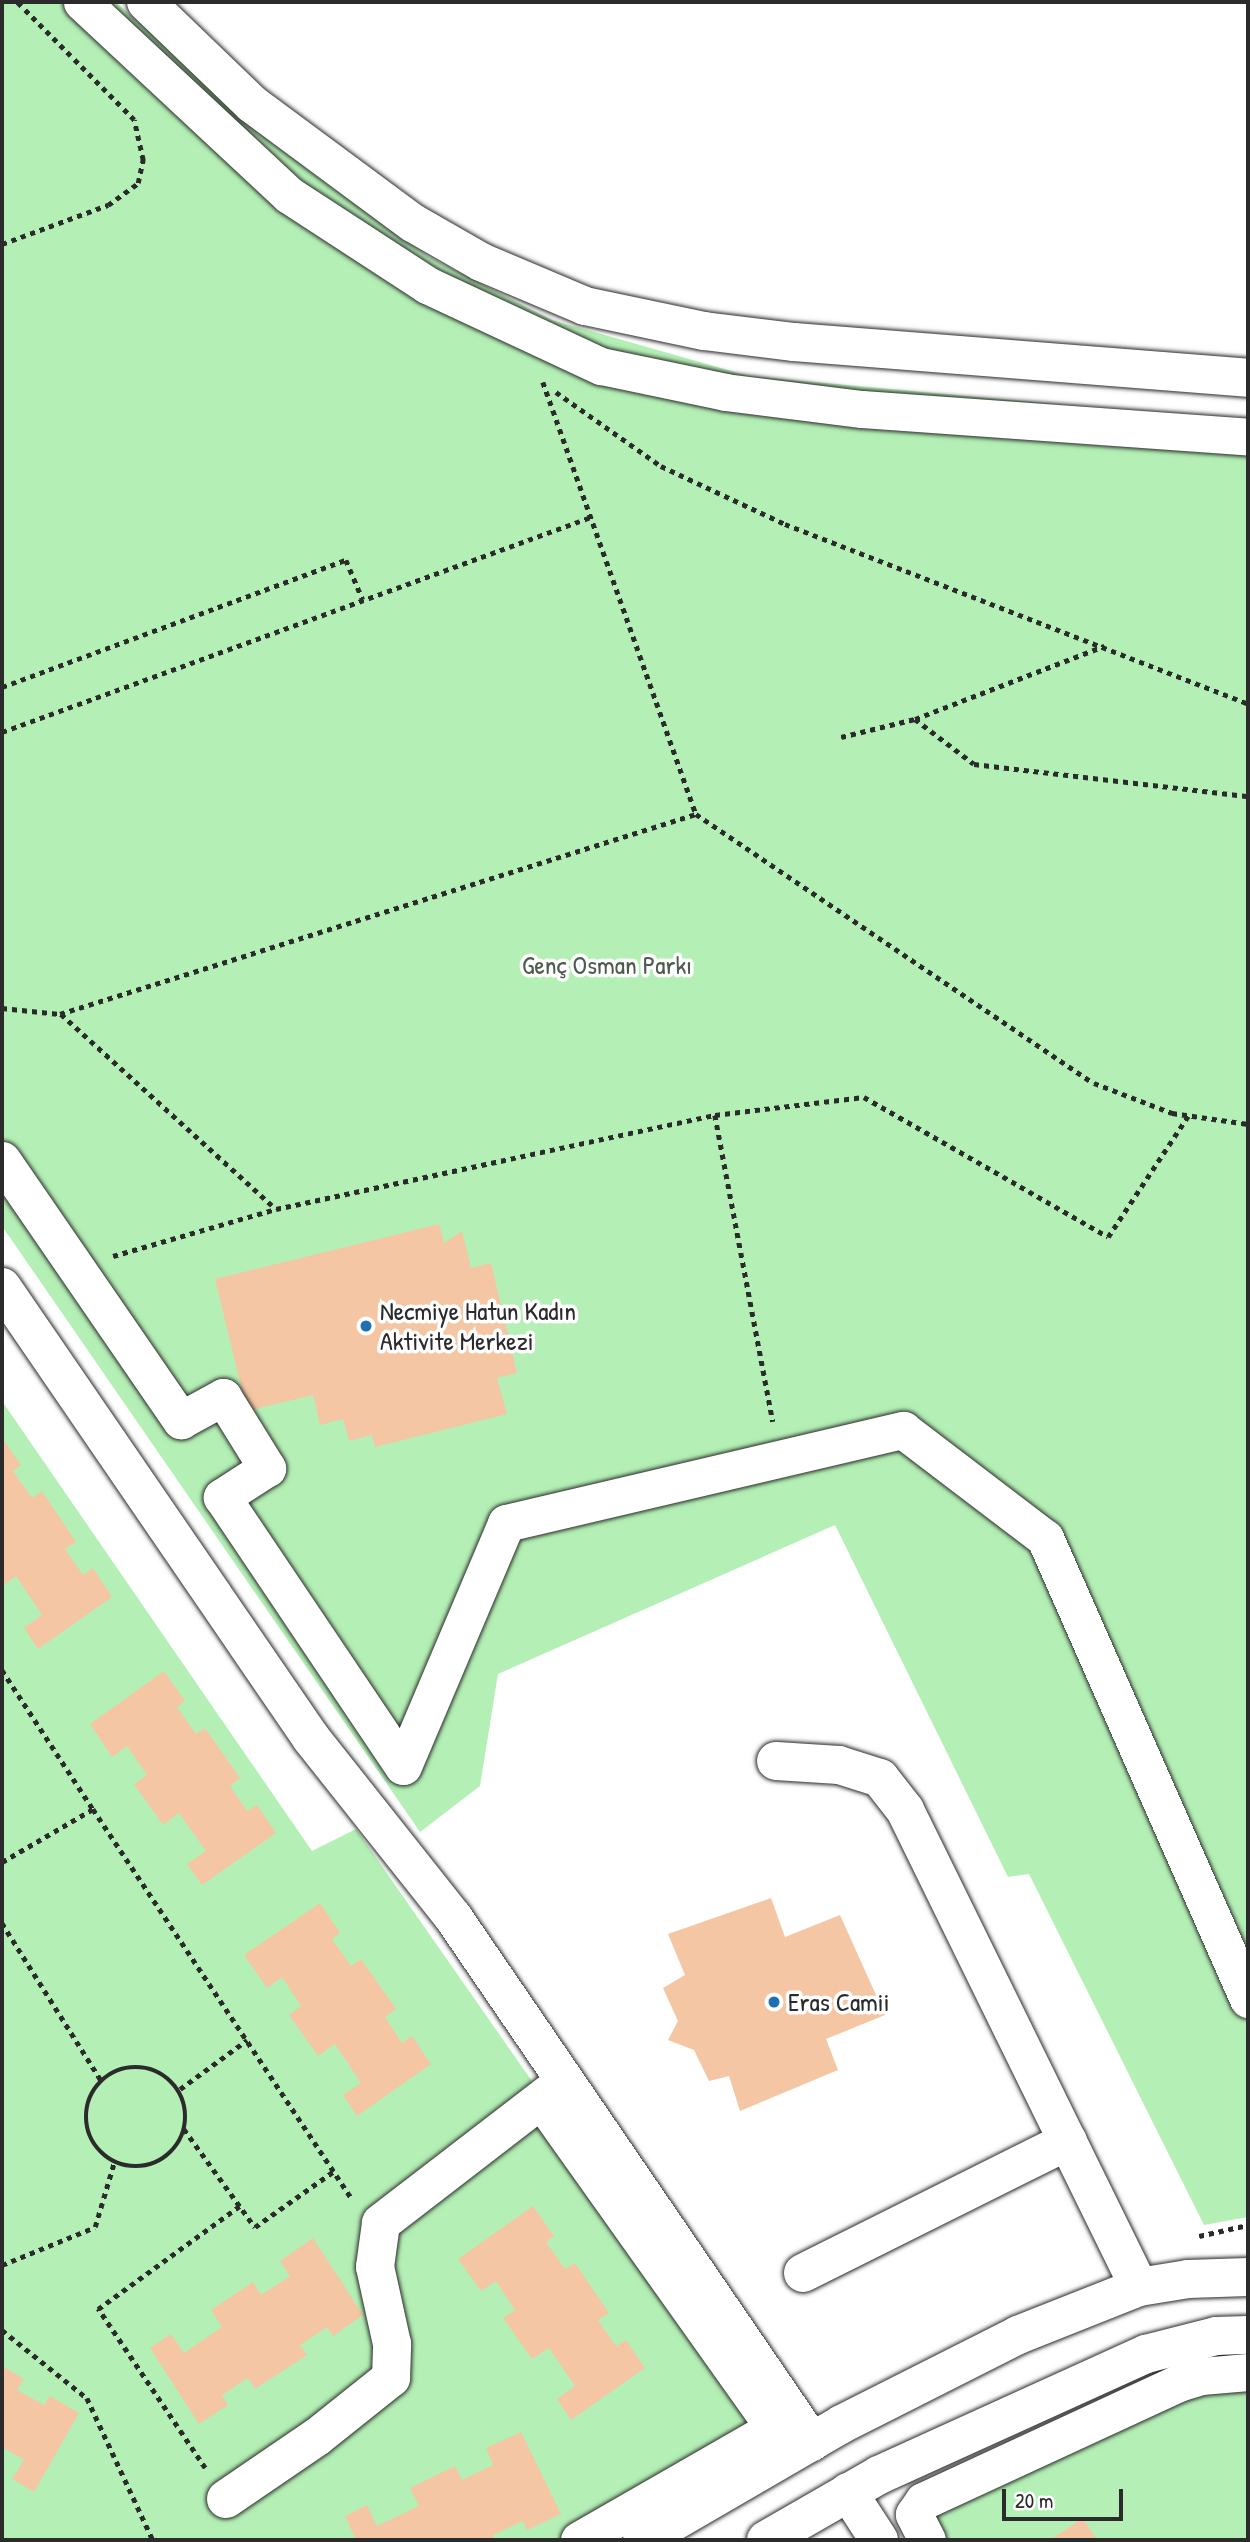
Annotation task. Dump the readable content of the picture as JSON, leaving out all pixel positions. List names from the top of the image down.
{
  "parks": ["Genç Osman Parkı"],
  "places": ["Necmiye Hatun Kadın Aktivite Merkezi", "Eras Camii"],
  "scale_bar": "20 m"
}
